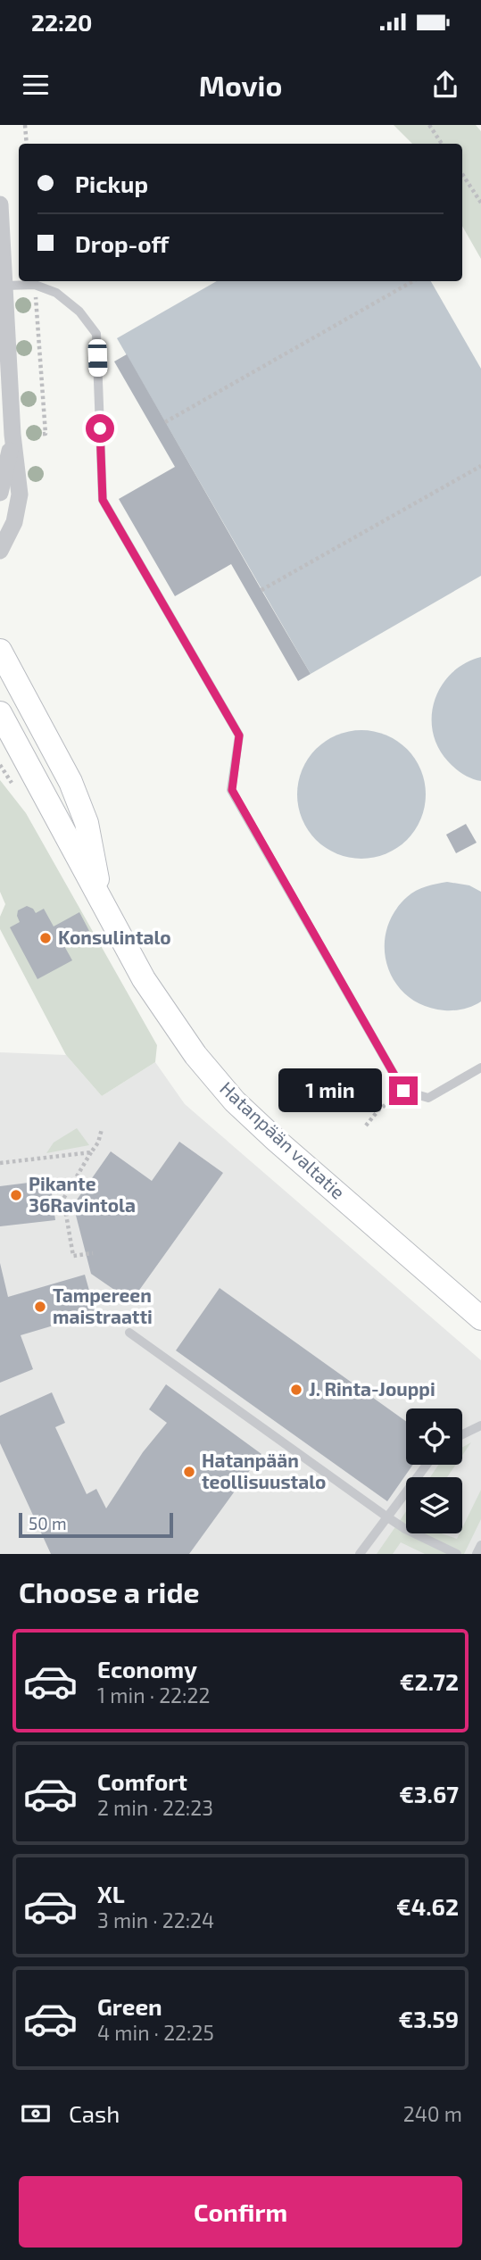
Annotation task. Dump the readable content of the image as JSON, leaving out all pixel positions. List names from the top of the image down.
{
  "streets": {
    "main road": ["Hatanpään valtatie"]
  },
  "places": [
    "Konsulintalo",
    "Pikante 36Ravintola",
    "Tampereen maistraatti",
    "J. Rinta-Jouppi",
    "Hatanpään teollisuustalo"
  ],
  "scale_bar": "50 m",
  "page": {
    "status": "22:20",
    "header": "Movio",
    "banner": ["Pickup", "Drop-off"],
    "bubble": "1 min",
    "scale": "50 m",
    "heading": "Choose a ride",
    "list": [
      {
        "name": "Economy",
        "note": "1 min · 22:22",
        "value": "€2.72"
      },
      {
        "name": "Comfort",
        "note": "2 min · 22:23",
        "value": "€3.67"
      },
      {
        "name": "XL",
        "note": "3 min · 22:24",
        "value": "€4.62"
      },
      {
        "name": "Green",
        "note": "4 min · 22:25",
        "value": "€3.59"
      }
    ],
    "pay": ["Cash", "240 m"],
    "buttons": "Confirm"
  }
}
